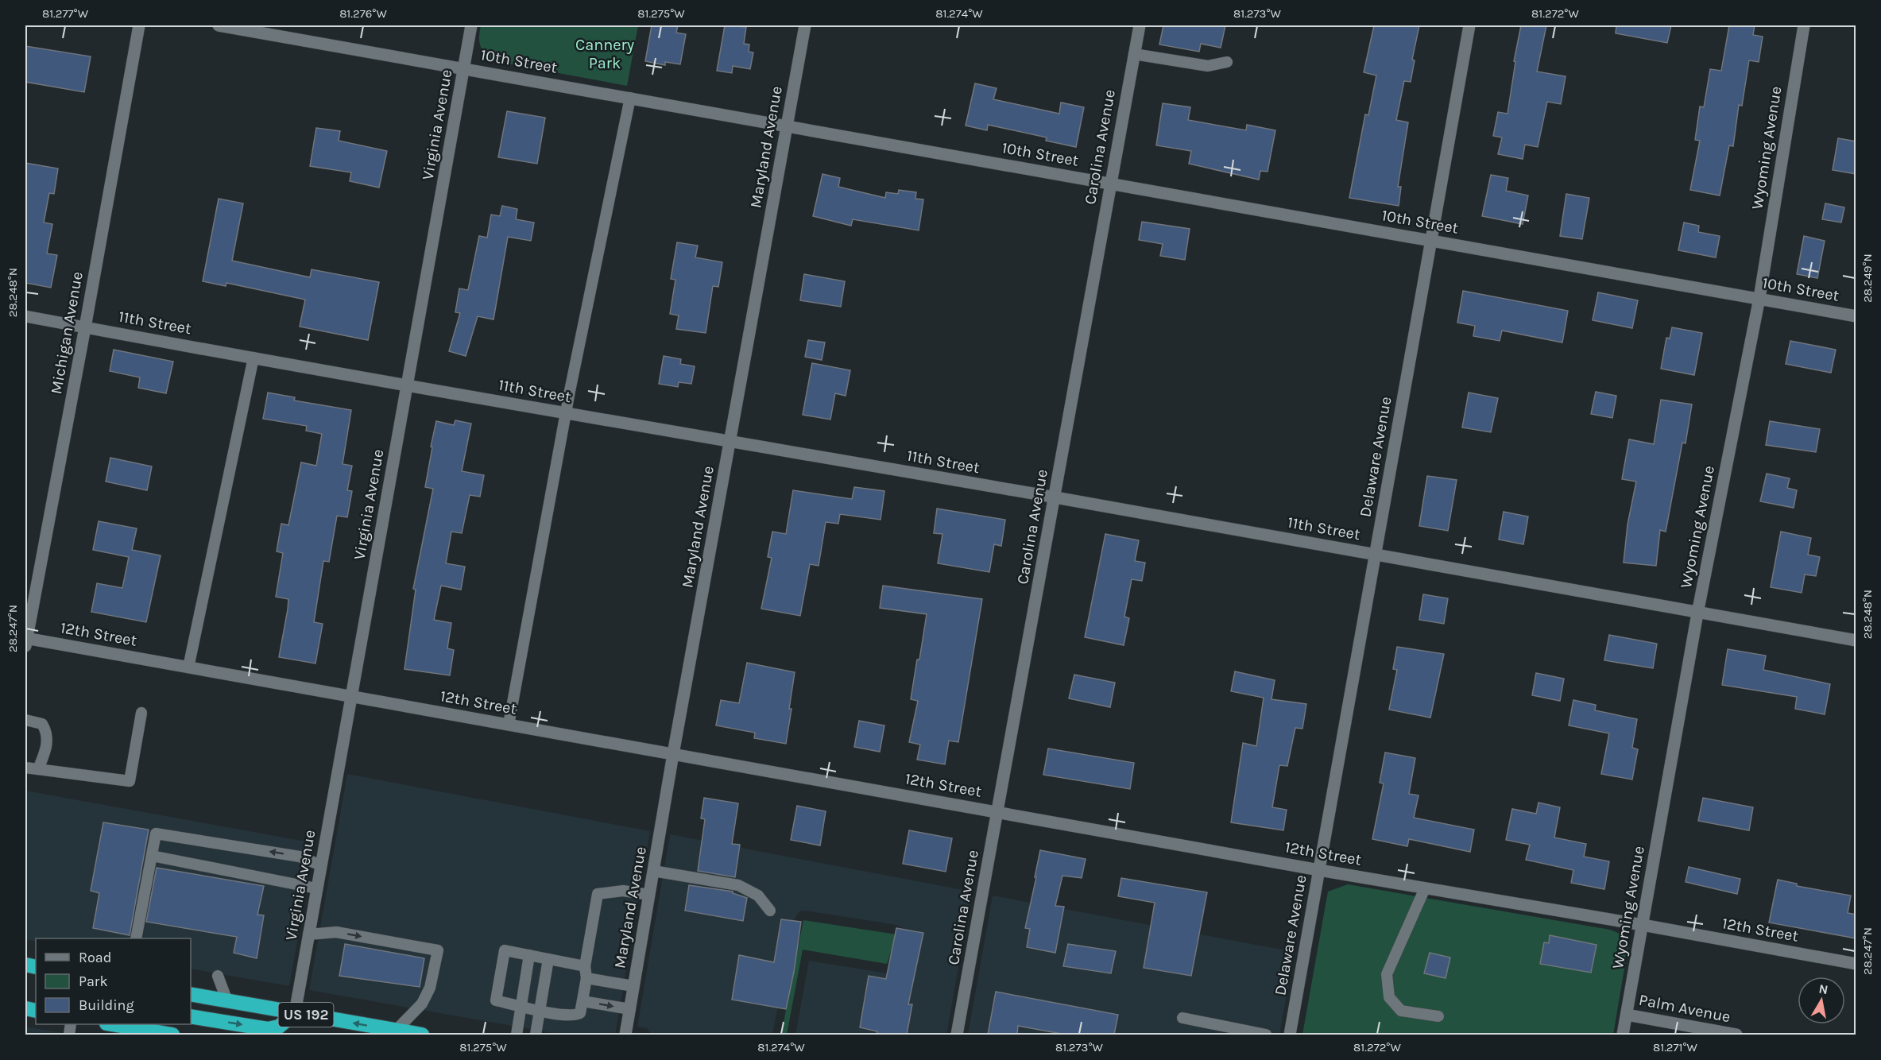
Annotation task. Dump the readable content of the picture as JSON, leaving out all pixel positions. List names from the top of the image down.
{
  "streets": {
    "highway": ["US 192"],
    "street": [
      "10th Street",
      "Virginia Avenue",
      "Maryland Avenue",
      "Carolina Avenue",
      "Wyoming Avenue",
      "11th Street",
      "Michigan Avenue",
      "Delaware Avenue",
      "12th Street",
      "Palm Avenue"
    ]
  },
  "crossings": [
    ["10th Street", "Virginia Avenue"],
    ["10th Street", "Maryland Avenue"],
    ["10th Street", "Carolina Avenue"],
    ["10th Street", "Wyoming Avenue"],
    ["10th Street", "Delaware Avenue"],
    ["Virginia Avenue", "11th Street"],
    ["Virginia Avenue", "12th Street"],
    ["Virginia Avenue", "US 192"],
    ["Maryland Avenue", "11th Street"],
    ["Maryland Avenue", "12th Street"],
    ["Carolina Avenue", "11th Street"],
    ["Carolina Avenue", "12th Street"],
    ["Wyoming Avenue", "11th Street"],
    ["Wyoming Avenue", "12th Street"],
    ["Wyoming Avenue", "Palm Avenue"],
    ["11th Street", "Michigan Avenue"],
    ["11th Street", "Delaware Avenue"],
    ["Michigan Avenue", "12th Street"],
    ["Delaware Avenue", "12th Street"]
  ],
  "parks": ["Cannery Park"],
  "legend": ["Road", "Park", "Building"],
  "north": "top",
  "coordinates": [
    "81.277°W",
    "81.276°W",
    "81.275°W",
    "81.274°W",
    "81.273°W",
    "81.272°W",
    "28.249°N",
    "28.248°N",
    "28.247°N",
    "81.271°W"
  ]
}
